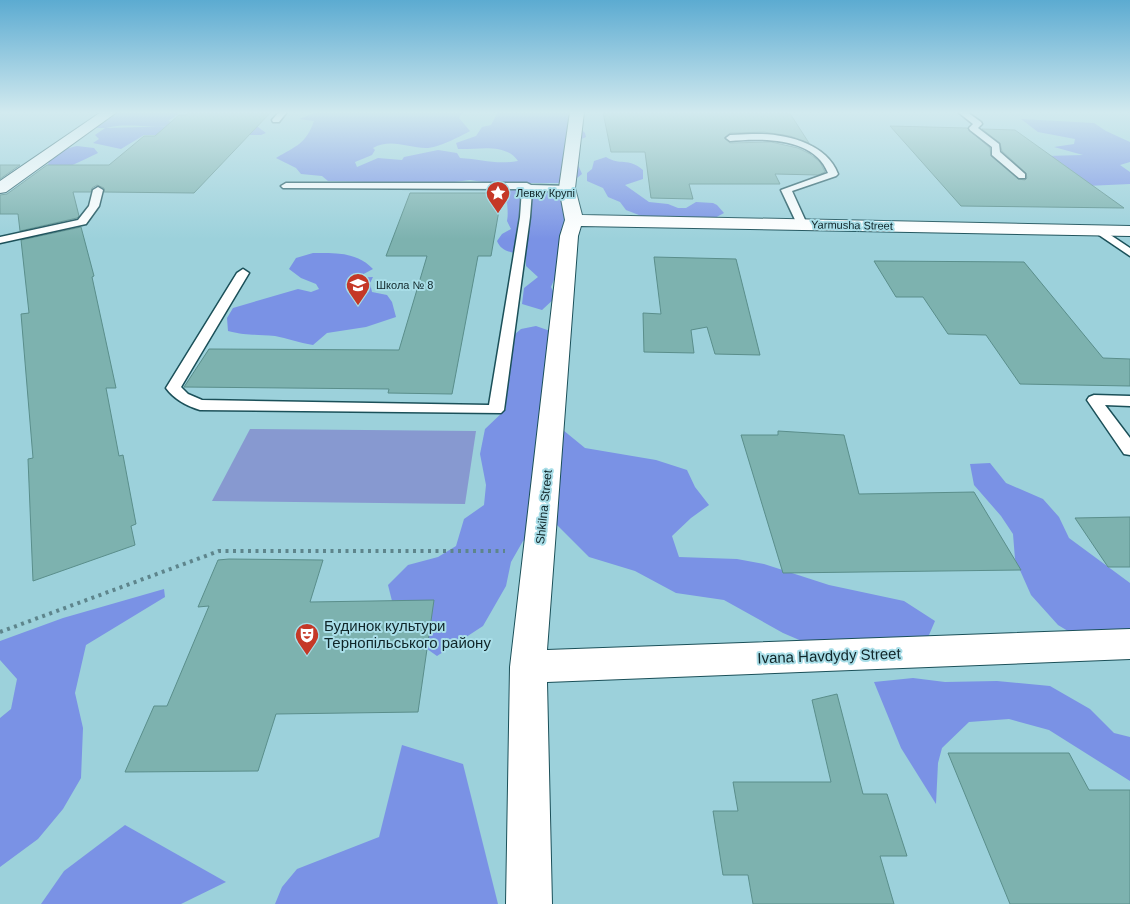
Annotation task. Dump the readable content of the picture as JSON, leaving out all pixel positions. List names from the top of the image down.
{
  "streets": {
    "street": ["Yarmusha Street", "Shkilna Street", "Ivana Havdydy Street"]
  },
  "crossings": [
    ["Yarmusha Street", "Shkilna Street"],
    ["Shkilna Street", "Ivana Havdydy Street"]
  ],
  "places": {
    "place": ["Левку Крупі"],
    "school or university": ["Школа № 8"],
    "theatre": ["Будинок культури Тернопільського району"]
  }
}
